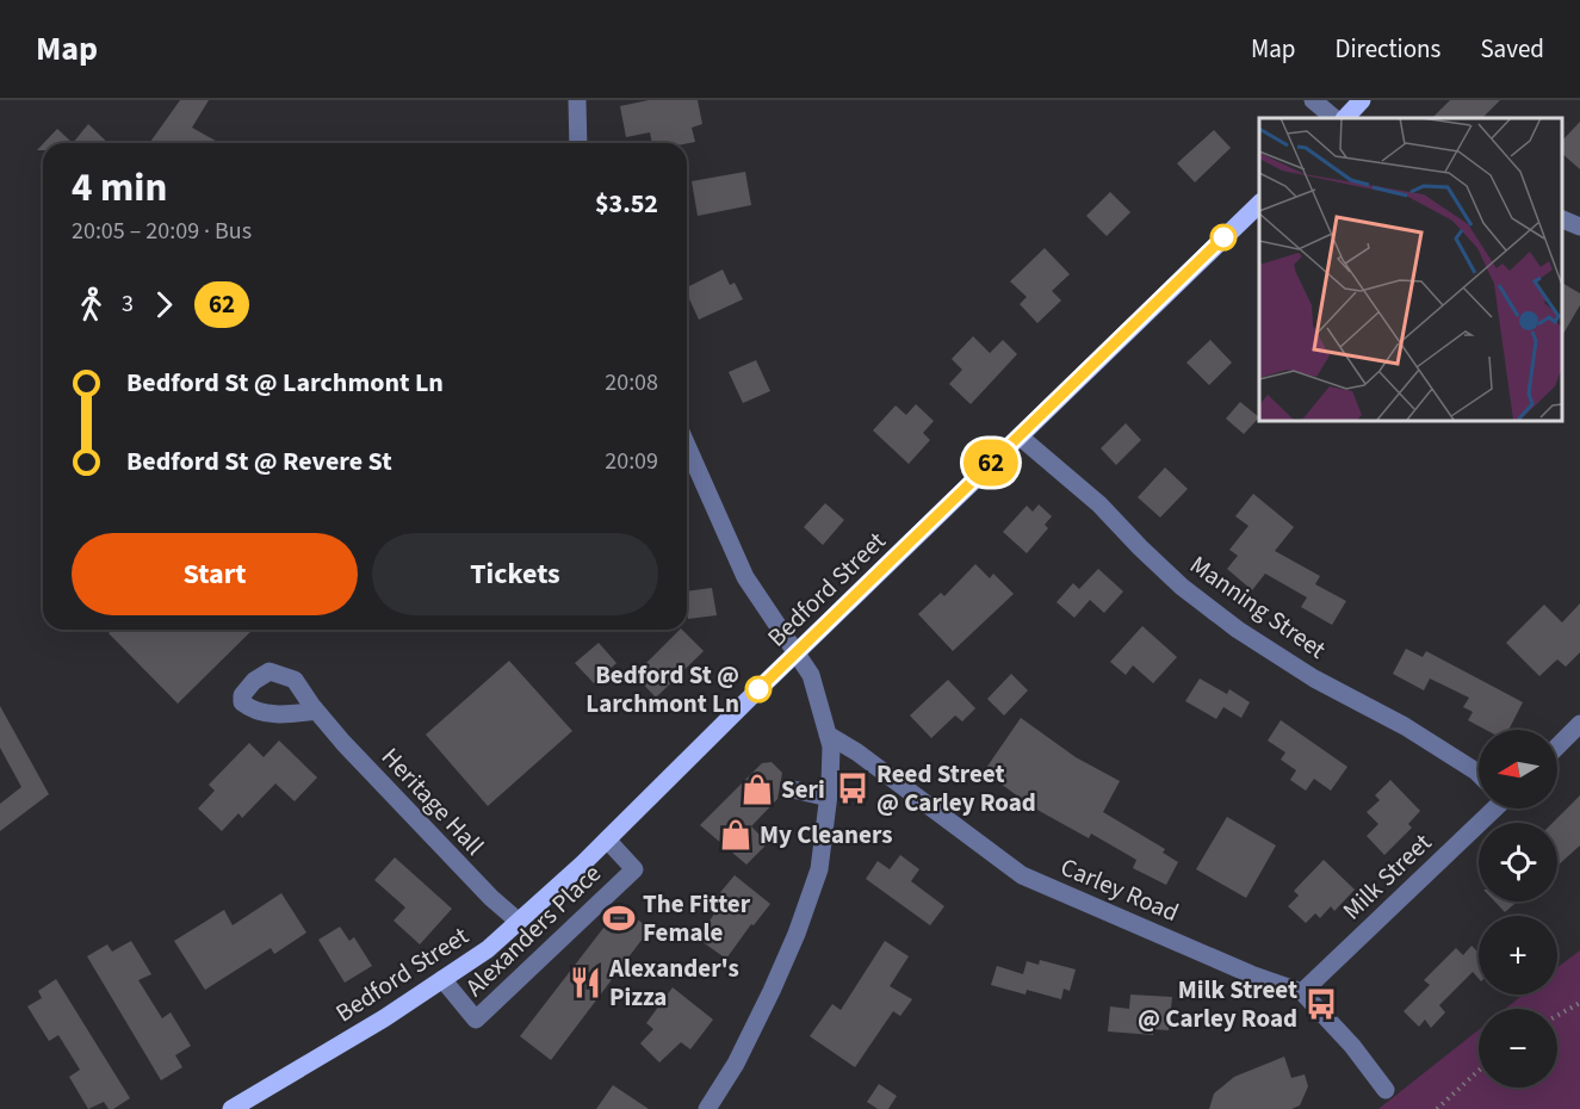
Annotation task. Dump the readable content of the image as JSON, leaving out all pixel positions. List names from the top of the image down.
{
  "streets": {
    "main road": ["Bedford Street"],
    "street": [
      "Manning Street",
      "Heritage Hall",
      "Milk Street",
      "Carley Road",
      "Alexanders Place"
    ]
  },
  "crossings": [
    ["Bedford Street", "Manning Street"],
    ["Bedford Street", "Heritage Hall"],
    ["Bedford Street", "Alexanders Place"],
    ["Milk Street", "Carley Road"]
  ],
  "places": {
    "other": ["Bedford St @ Larchmont Ln"],
    "bus stop": ["Reed Street @ Carley Road", "Milk Street @ Carley Road"],
    "shop": ["Seri", "My Cleaners"],
    "sports": ["The Fitter Female"],
    "restaurant": ["Alexander's Pizza"]
  },
  "lines": ["bus line 62"],
  "north": "left",
  "page": {
    "header": "Map",
    "nav": ["Map", "Directions", "Saved"],
    "on_map": "62",
    "heading": ["4 min", "20:05 – 20:09 · Bus", "$3.52"],
    "legs": ["3", "62"],
    "list": [
      {
        "name": "Bedford St @ Larchmont Ln",
        "value": "20:08"
      },
      {
        "name": "Bedford St @ Revere St",
        "value": "20:09"
      }
    ],
    "buttons": ["Start", "Tickets"],
    "map_buttons": ["+", "−"]
  }
}
